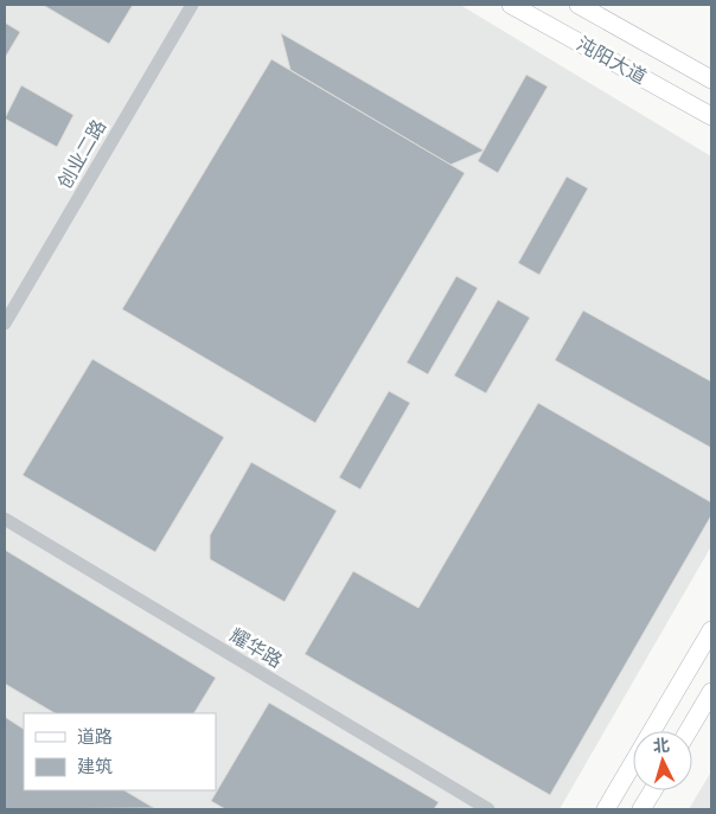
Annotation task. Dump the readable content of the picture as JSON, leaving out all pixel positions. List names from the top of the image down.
{
  "streets": {
    "main road": ["沌阳大道"],
    "street": ["创业二路", "耀华路"]
  },
  "legend": ["道路", "建筑"],
  "north": "top"
}
